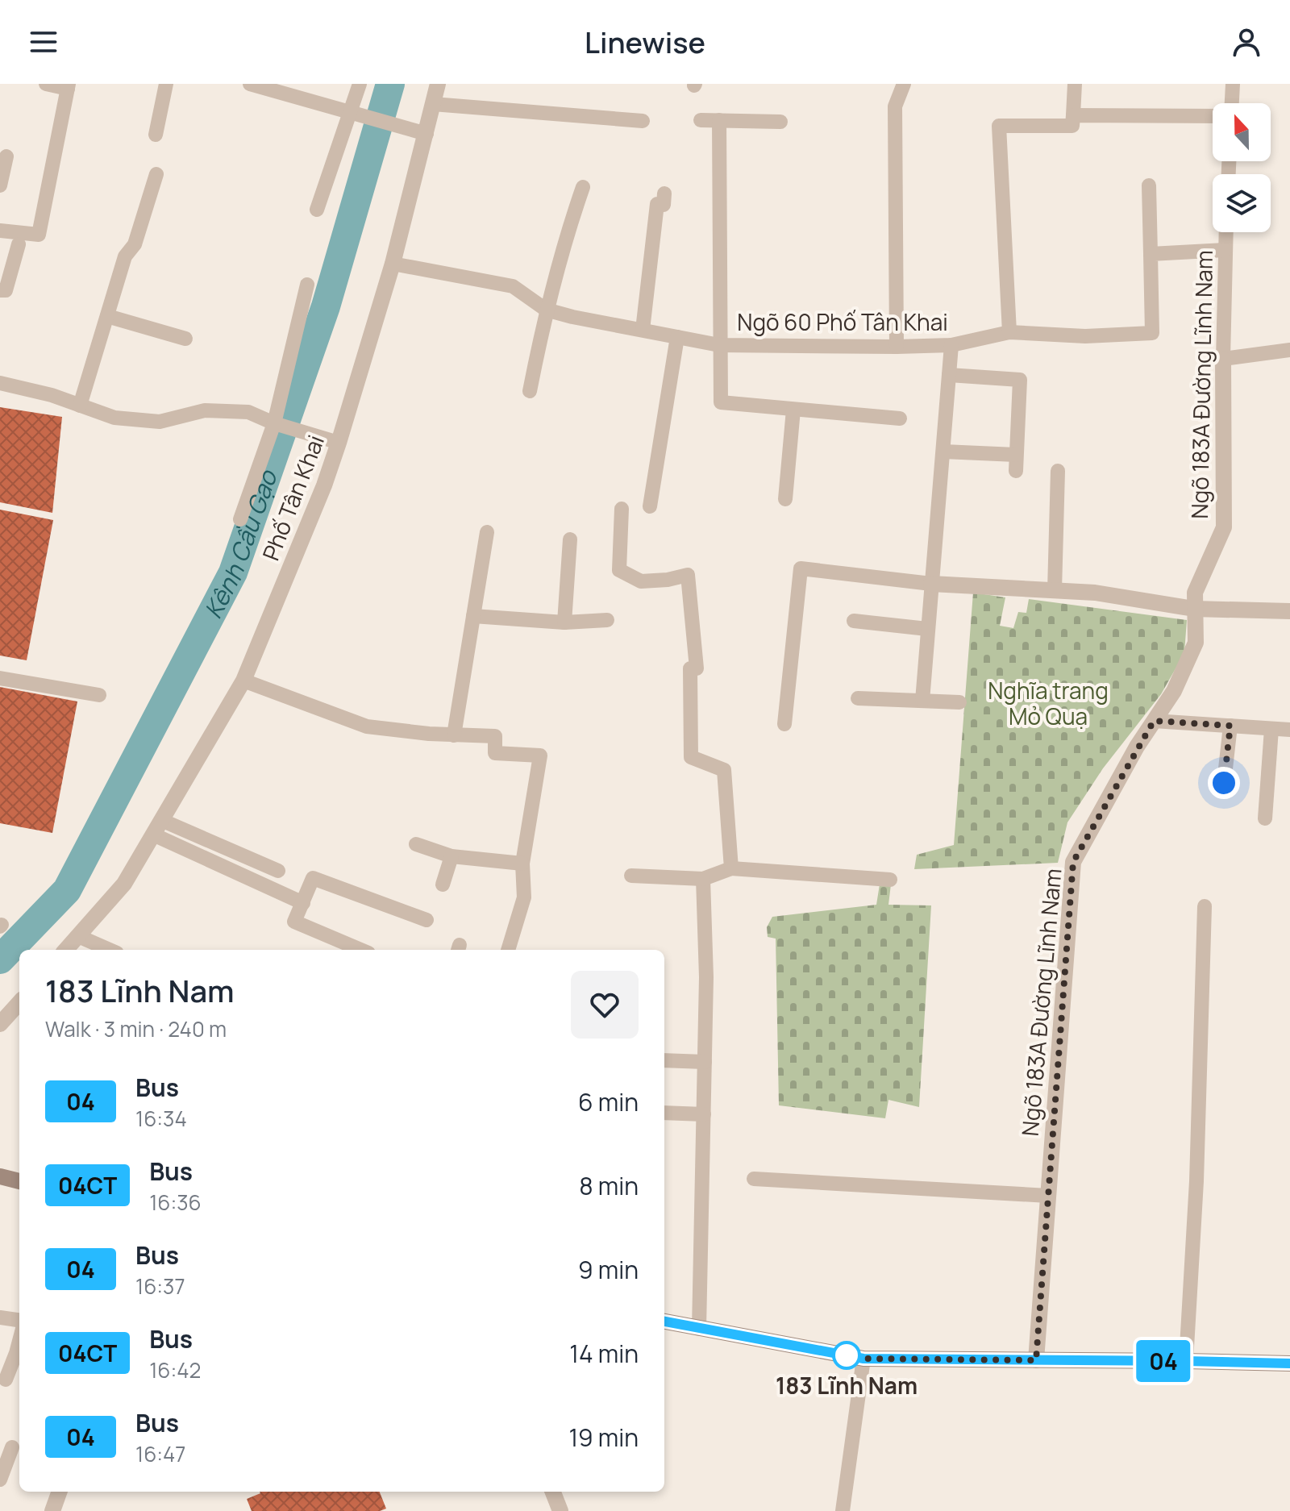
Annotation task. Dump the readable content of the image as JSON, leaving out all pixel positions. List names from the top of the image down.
{
  "streets": {
    "street": ["Ngõ 183A Đường Lĩnh Nam", "Phố Tân Khai"],
    "lane": ["Ngõ 60 Phố Tân Khai"]
  },
  "crossings": [
    ["Ngõ 60 Phố Tân Khai", "Phố Tân Khai"]
  ],
  "water": ["Kênh Cầu Gạo"],
  "parks": ["Nghĩa trang Mỏ Quạ"],
  "places": ["183 Lĩnh Nam"],
  "lines": ["bus line 04"],
  "north": "top",
  "page": {
    "header": "Linewise",
    "on_map": "04",
    "heading": ["183 Lĩnh Nam", "Walk · 3 min · 240 m"],
    "list": [
      {
        "mark": "04",
        "name": "Bus",
        "note": "16:34",
        "value": "6 min"
      },
      {
        "mark": "04CT",
        "name": "Bus",
        "note": "16:36",
        "value": "8 min"
      },
      {
        "mark": "04",
        "name": "Bus",
        "note": "16:37",
        "value": "9 min"
      },
      {
        "mark": "04CT",
        "name": "Bus",
        "note": "16:42",
        "value": "14 min"
      },
      {
        "mark": "04",
        "name": "Bus",
        "note": "16:47",
        "value": "19 min"
      }
    ]
  }
}
